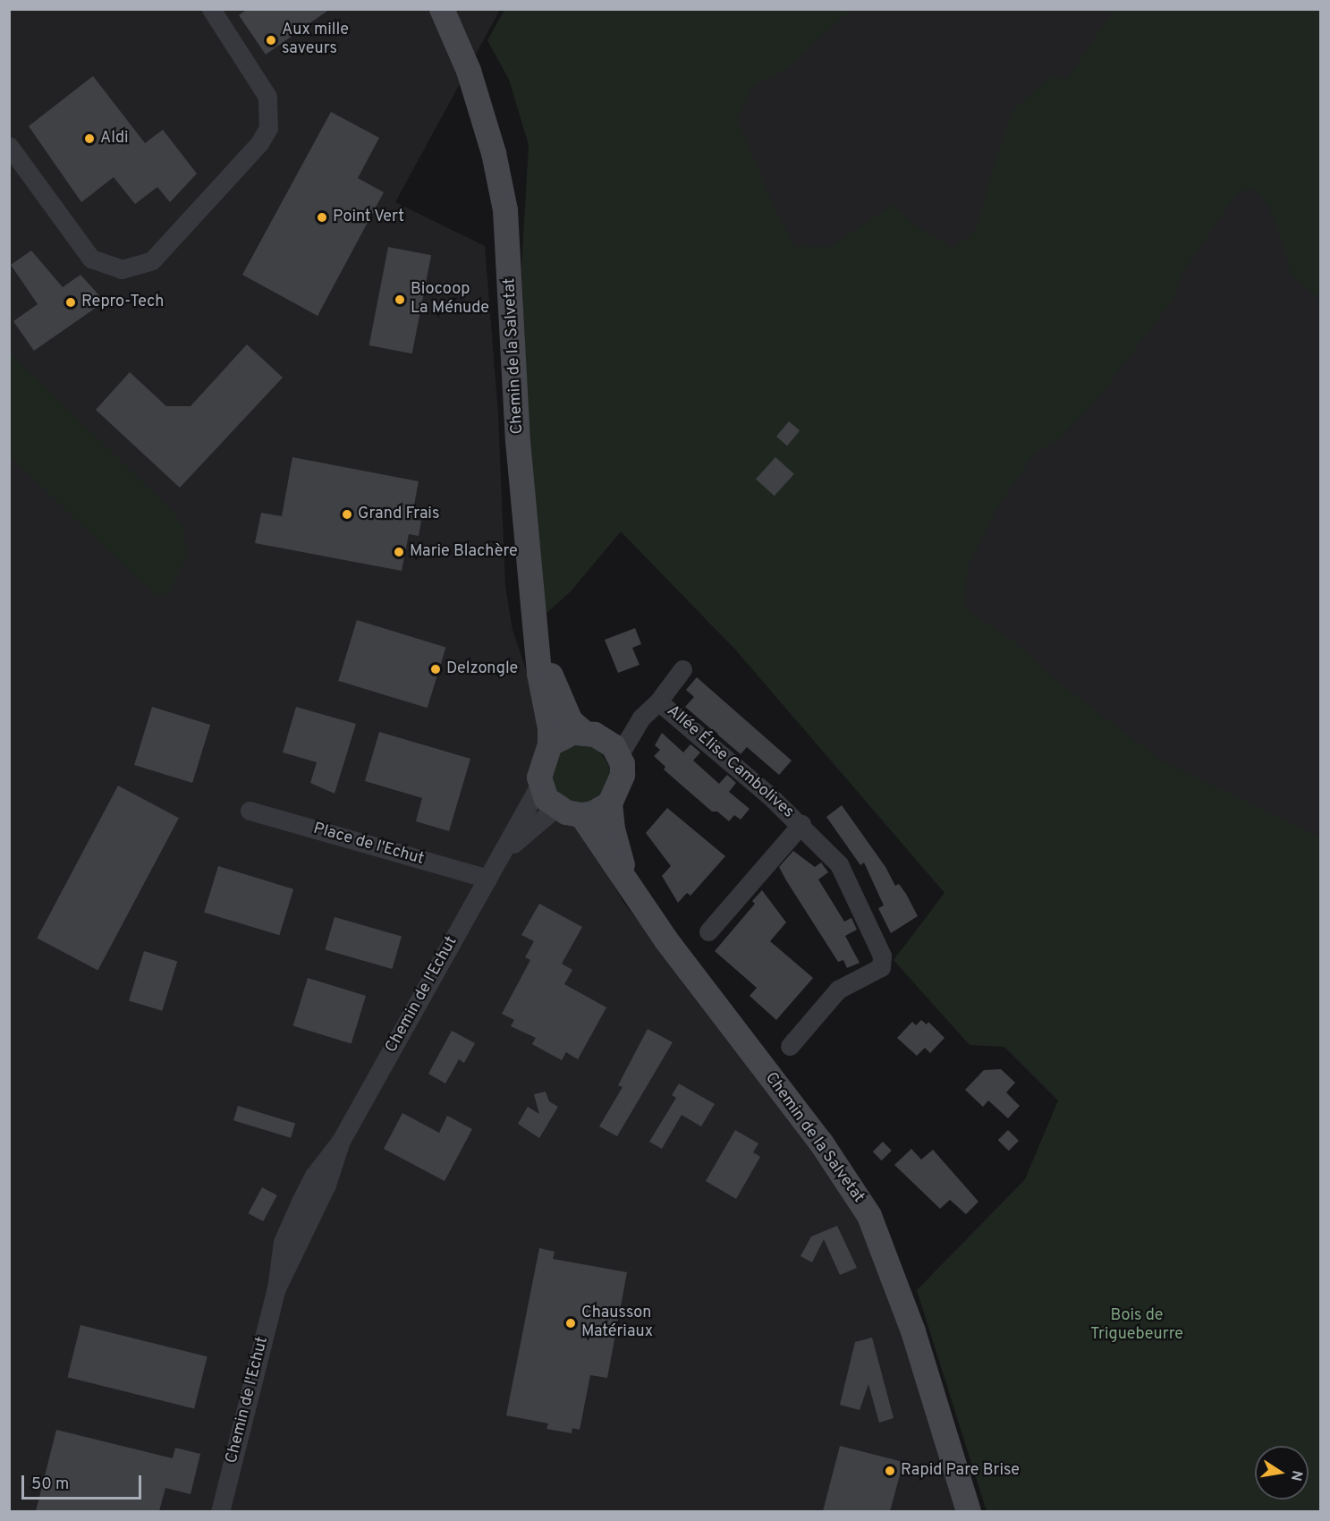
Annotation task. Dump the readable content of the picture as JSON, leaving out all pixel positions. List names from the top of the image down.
{
  "streets": {
    "main road": ["Chemin de la Salvetat"],
    "street": ["Allée Élise Cambolives", "Place de l'Echut", "Chemin de l'Echut"]
  },
  "crossings": [
    ["Chemin de la Salvetat", "Allée Élise Cambolives"],
    ["Chemin de la Salvetat", "Chemin de l'Echut"],
    ["Allée Élise Cambolives", "Chemin de l'Echut"],
    ["Place de l'Echut", "Chemin de l'Echut"]
  ],
  "parks": ["Bois de Triguebeurre"],
  "places": [
    "Aux mille saveurs",
    "Aldi",
    "Point Vert",
    "Biocoop La Ménude",
    "Repro-Tech",
    "Grand Frais",
    "Marie Blachère",
    "Delzongle",
    "Chausson Matériaux",
    "Rapid Pare Brise"
  ],
  "scale_bar": "50 m",
  "north": "right"
}
